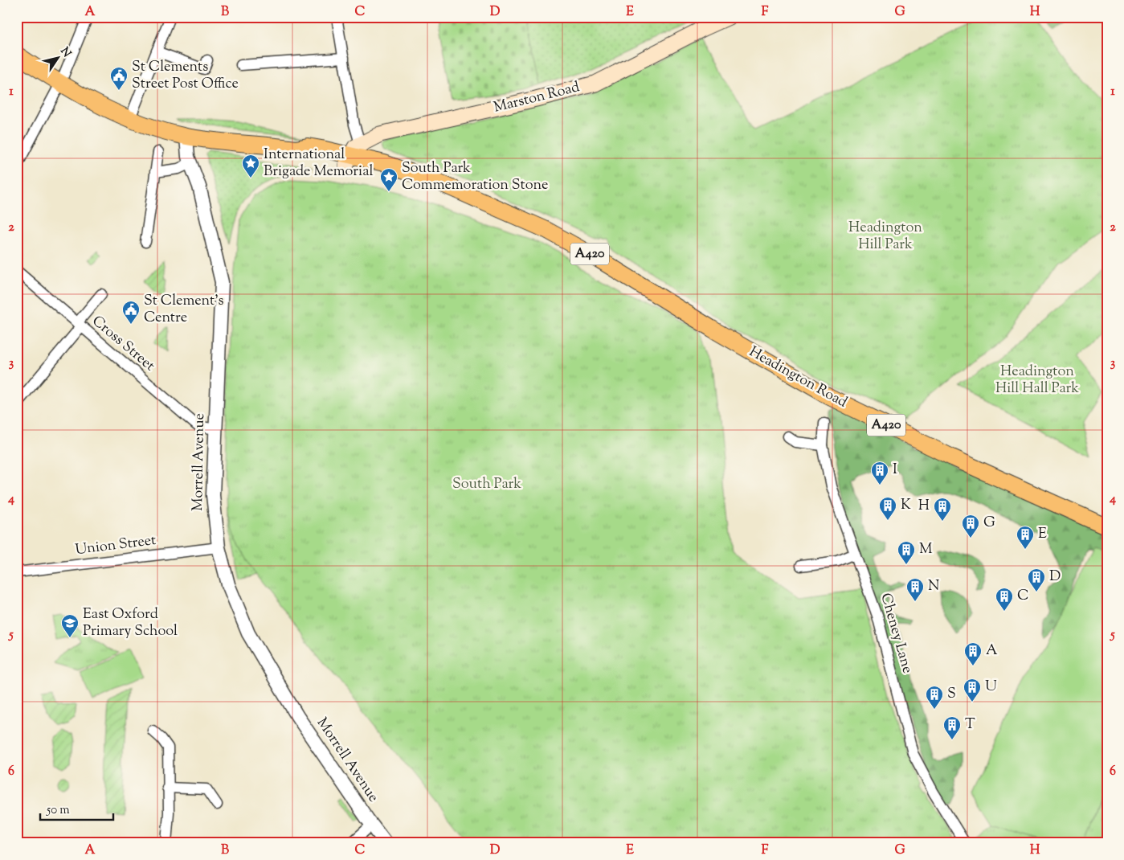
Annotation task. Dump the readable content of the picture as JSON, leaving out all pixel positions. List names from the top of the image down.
{
  "streets": {
    "main road": ["Marston Road", "A420", "Headington Road"],
    "street": [
      "Cross Street",
      "Morrell Avenue",
      "Union Street",
      "Cheney Lane"
    ]
  },
  "crossings": [
    ["Marston Road", "A420"],
    ["Marston Road", "Headington Road"],
    ["A420", "Headington Road"],
    ["A420", "Morrell Avenue"],
    ["Cross Street", "Morrell Avenue"],
    ["Morrell Avenue", "Union Street"]
  ],
  "parks": ["Headington Hill Park", "Headington Hill Hall Park", "South Park"],
  "places": {
    "public building": ["St Clements Street Post Office", "St Clement's Centre"],
    "place": ["International Brigade Memorial", "South Park Commemoration Stone"],
    "building": [
      "I",
      "K",
      "H",
      "G",
      "E",
      "M",
      "D",
      "N",
      "C",
      "A",
      "U",
      "S",
      "T"
    ],
    "school or university": ["East Oxford Primary School"]
  },
  "scale_bar": "50 m",
  "north": "top right",
  "grid": {
    "columns": [
      "A",
      "B",
      "C",
      "D",
      "E",
      "F",
      "G",
      "H"
    ],
    "rows": [
      "1",
      "2",
      "3",
      "4",
      "5",
      "6"
    ]
  }
}
